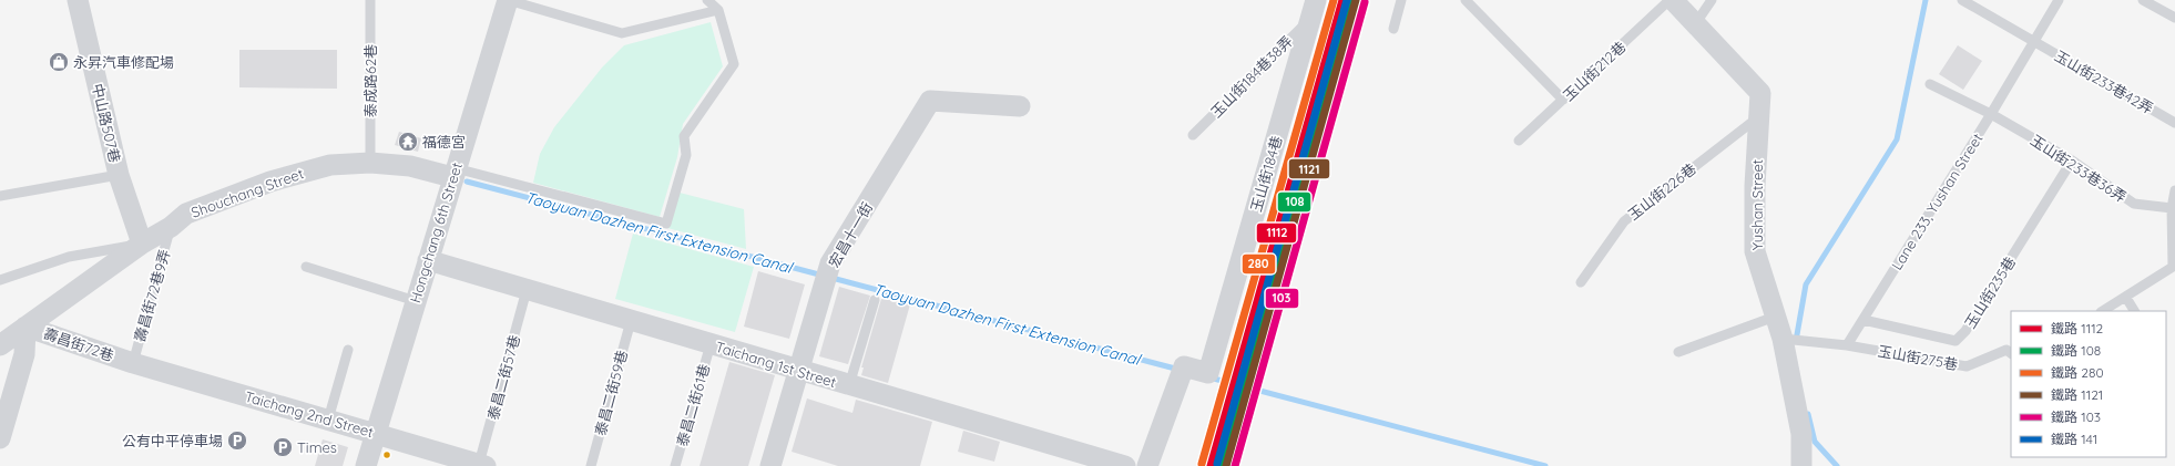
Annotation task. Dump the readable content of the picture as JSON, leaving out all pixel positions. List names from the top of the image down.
{
  "streets": {
    "street": [
      "中山路507巷",
      "玉山街184巷",
      "Shouchang Street",
      "Yushan Street",
      "Hongchang 6th Street",
      "宏昌十一街",
      "壽昌街72巷",
      "Taichang 1st Street",
      "Taichang 2nd Street"
    ],
    "lane": [
      "玉山街212巷",
      "玉山街184巷38弄",
      "泰成路62巷",
      "玉山街233巷42弄",
      "玉山街233巷36弄",
      "玉山街226巷",
      "Lane 233, Yushan Street",
      "玉山街235巷",
      "壽昌街72巷9弄",
      "玉山街275巷",
      "泰昌二街57巷",
      "泰昌二街59巷",
      "泰昌二街61巷"
    ]
  },
  "crossings": [
    ["玉山街212巷", "Yushan Street"],
    ["玉山街184巷38弄", "玉山街184巷"],
    ["泰成路62巷", "Shouchang Street"],
    ["玉山街233巷42弄", "Lane 233, Yushan Street"],
    ["中山路507巷", "Shouchang Street"],
    ["玉山街233巷36弄", "Lane 233, Yushan Street"],
    ["玉山街233巷36弄", "玉山街235巷"],
    ["玉山街226巷", "Yushan Street"],
    ["Shouchang Street", "Hongchang 6th Street"],
    ["Shouchang Street", "壽昌街72巷9弄"],
    ["Shouchang Street", "壽昌街72巷"],
    ["Lane 233, Yushan Street", "玉山街235巷"],
    ["Lane 233, Yushan Street", "玉山街275巷"],
    ["Hongchang 6th Street", "Taichang 1st Street"],
    ["Hongchang 6th Street", "Taichang 2nd Street"],
    ["宏昌十一街", "Taichang 1st Street"],
    ["壽昌街72巷9弄", "壽昌街72巷"],
    ["壽昌街72巷9弄", "Taichang 2nd Street"],
    ["壽昌街72巷", "Taichang 2nd Street"],
    ["Taichang 1st Street", "泰昌二街57巷"],
    ["Taichang 1st Street", "泰昌二街59巷"],
    ["Taichang 1st Street", "泰昌二街61巷"],
    ["泰昌二街57巷", "Taichang 2nd Street"]
  ],
  "water": ["Taoyuan Dazhen First Extension Canal"],
  "places": {
    "shop": ["永昇汽車修配場"],
    "temple": ["福德宮"],
    "parking": ["公有中平停車場", "Times"]
  },
  "lines": [
    "rail line 1112",
    "rail line 280",
    "rail line 1121",
    "rail line 141",
    "rail line 108",
    "rail line 103"
  ],
  "legend": [
    "鐵路 1112",
    "鐵路 108",
    "鐵路 280",
    "鐵路 1121",
    "鐵路 103",
    "鐵路 141"
  ]
}
